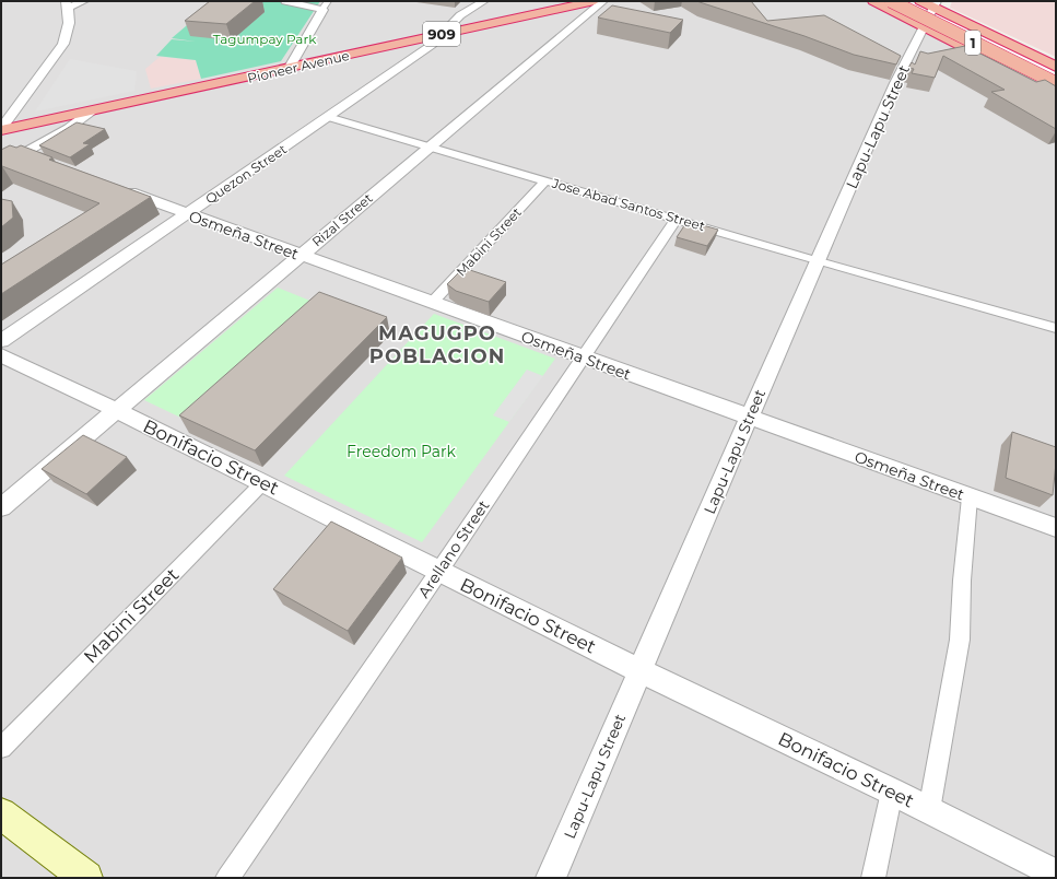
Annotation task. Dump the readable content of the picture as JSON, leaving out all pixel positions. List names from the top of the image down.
{
  "streets": {
    "highway": ["909", "1", "Pioneer Avenue"],
    "street": [
      "Lapu-Lapu Street",
      "Quezon Street",
      "Jose Abad Santos Street",
      "Rizal Street",
      "Osmeña Street",
      "Mabini Street",
      "Bonifacio Street",
      "Arellano Street"
    ]
  },
  "crossings": [
    ["1", "Lapu-Lapu Street"],
    ["Pioneer Avenue", "Quezon Street"],
    ["Lapu-Lapu Street", "Jose Abad Santos Street"],
    ["Lapu-Lapu Street", "Osmeña Street"],
    ["Lapu-Lapu Street", "Bonifacio Street"],
    ["Quezon Street", "Jose Abad Santos Street"],
    ["Quezon Street", "Osmeña Street"],
    ["Jose Abad Santos Street", "Rizal Street"],
    ["Jose Abad Santos Street", "Mabini Street"],
    ["Jose Abad Santos Street", "Arellano Street"],
    ["Rizal Street", "Osmeña Street"],
    ["Rizal Street", "Bonifacio Street"],
    ["Osmeña Street", "Mabini Street"],
    ["Osmeña Street", "Arellano Street"],
    ["Mabini Street", "Bonifacio Street"],
    ["Bonifacio Street", "Arellano Street"]
  ],
  "districts": ["MAGUGPO POBLACION"],
  "parks": ["Tagumpay Park", "Freedom Park"]
}
